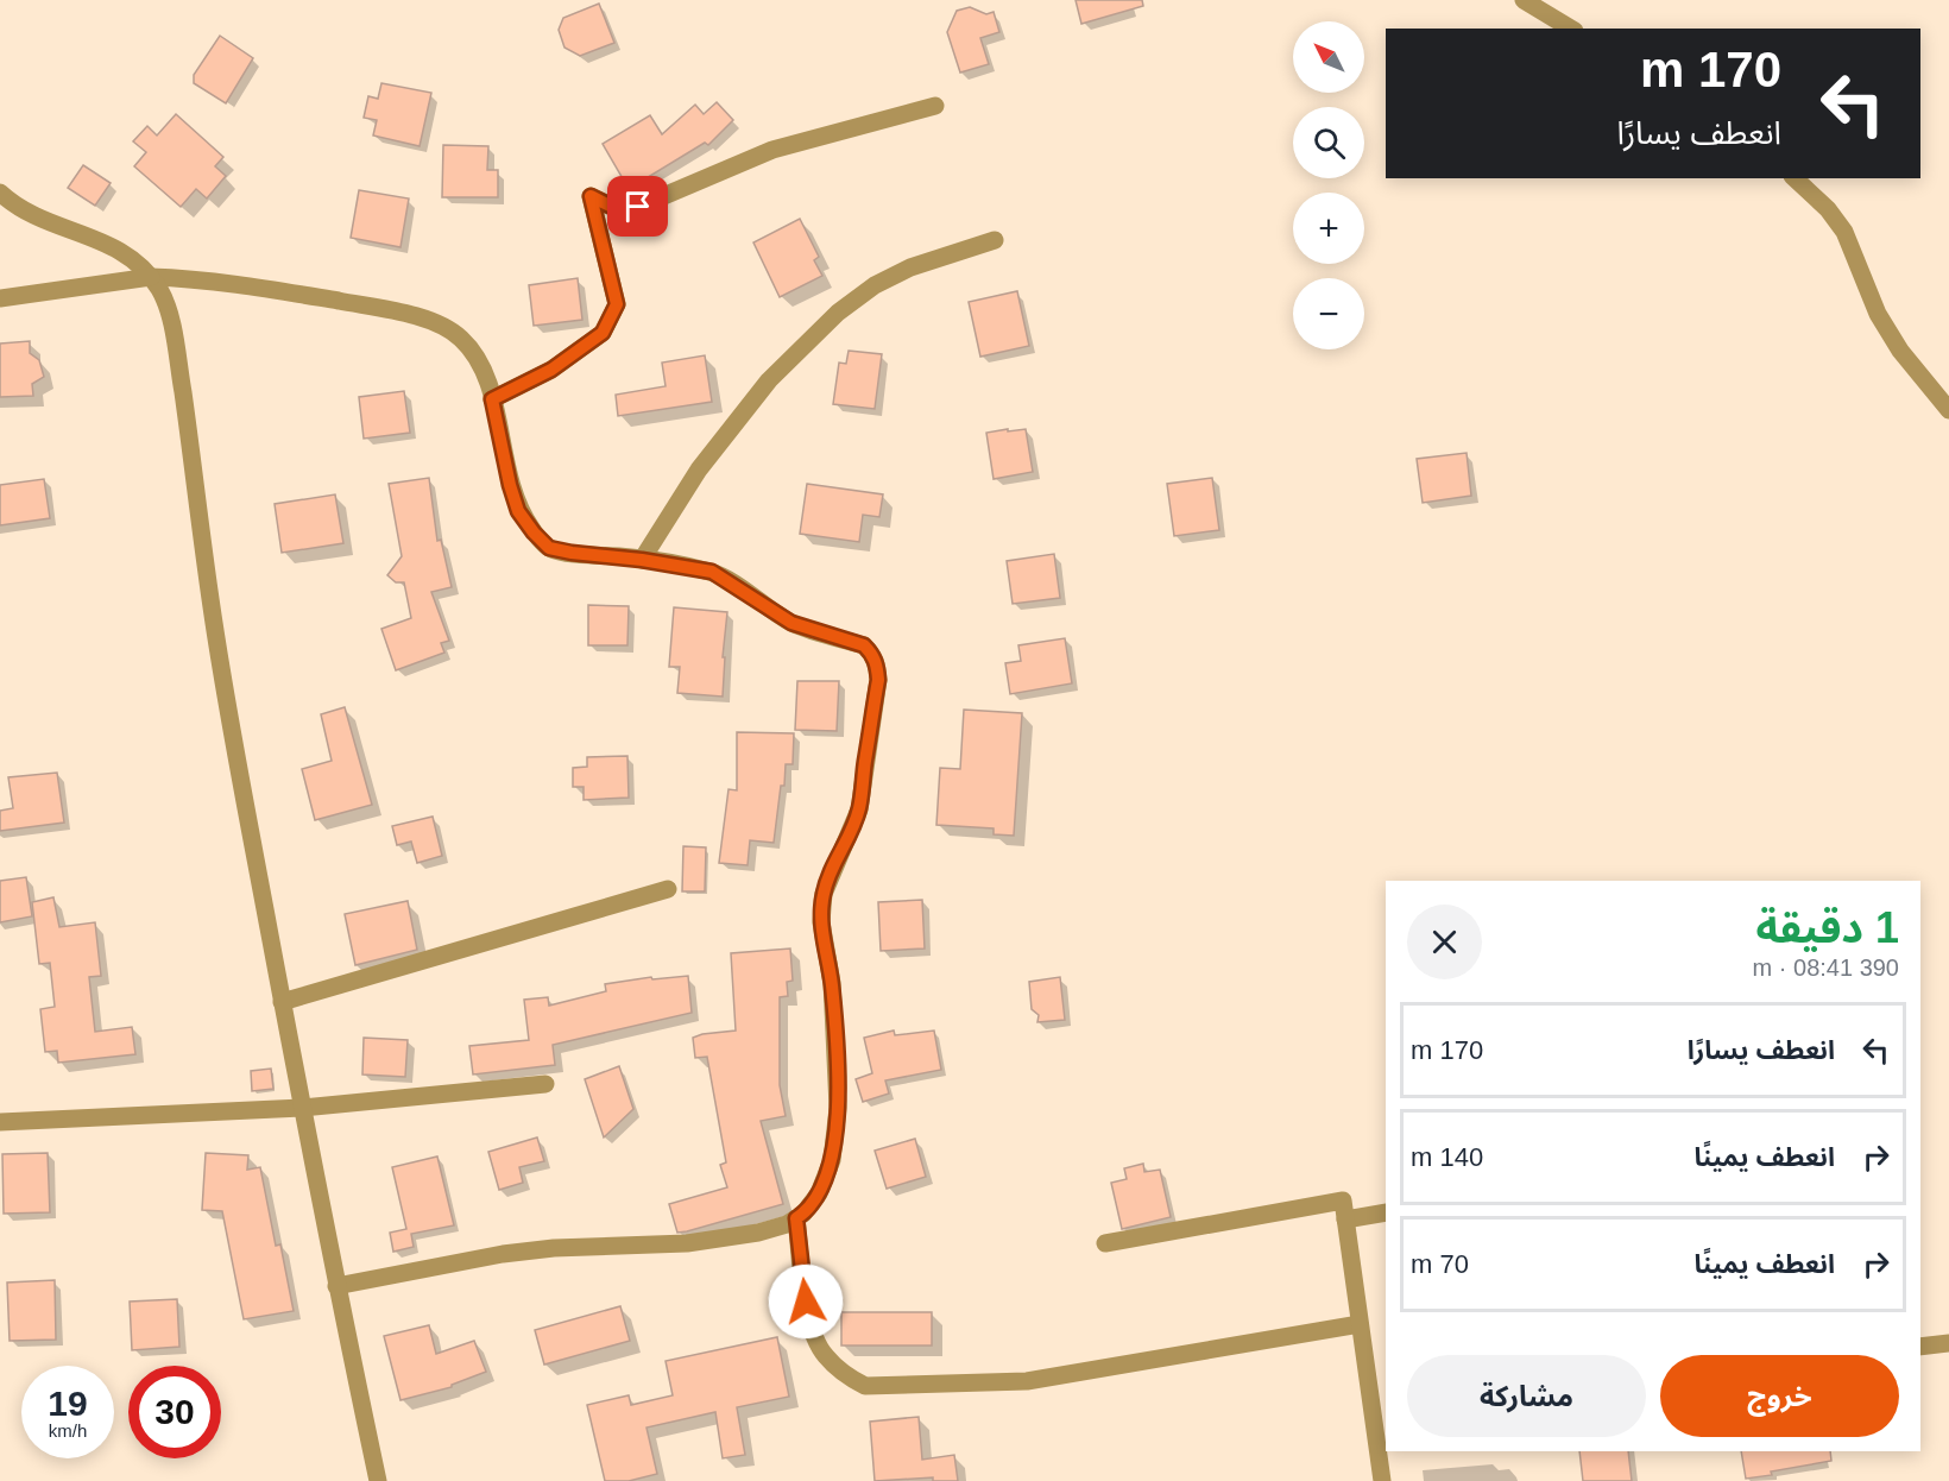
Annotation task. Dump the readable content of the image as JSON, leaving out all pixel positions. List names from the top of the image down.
{
  "north": "top left",
  "page": {
    "map_buttons": ["+", "−"],
    "turn": ["170 m", "انعطف يسارًا"],
    "heading": ["1 دقيقة", "390 m · 08:41"],
    "list": [
      {
        "name": "انعطف يسارًا",
        "value": "170 m"
      },
      {
        "name": "انعطف يمينًا",
        "value": "140 m"
      },
      {
        "name": "انعطف يمينًا",
        "value": "70 m"
      }
    ],
    "buttons": ["خروج", "مشاركة"],
    "speed": "19 km/h",
    "limit": "30"
  }
}
